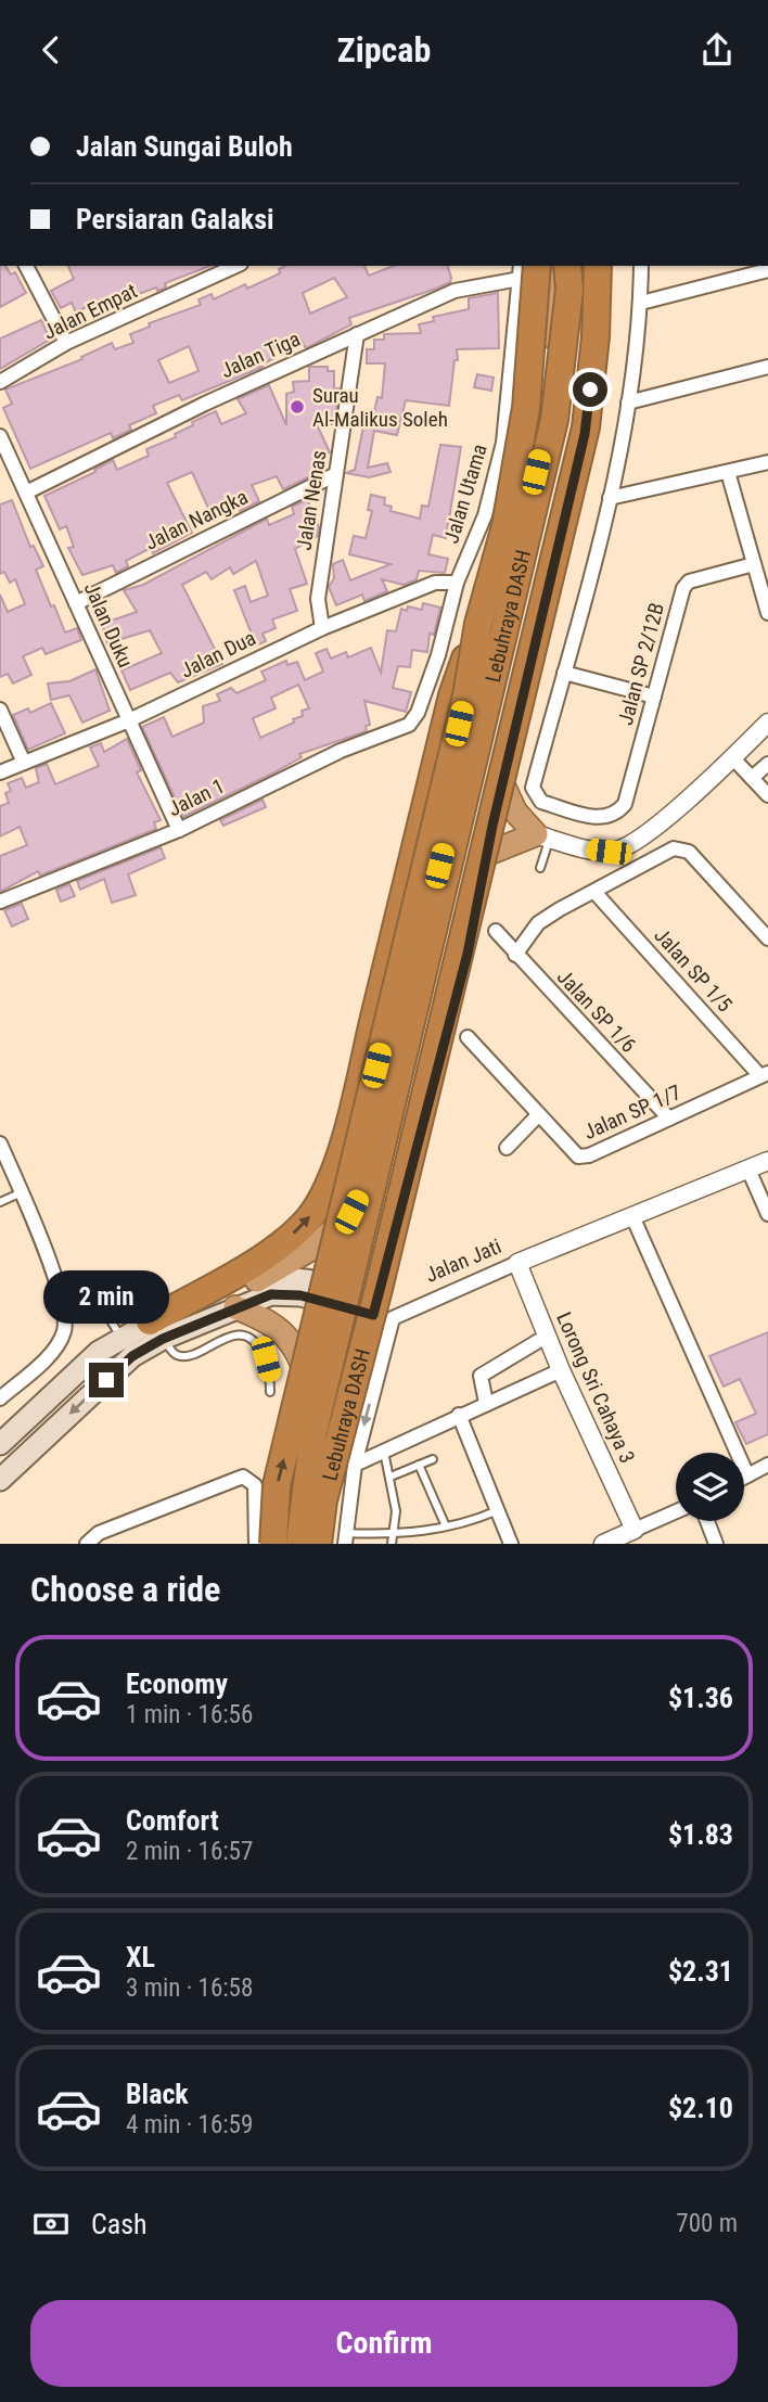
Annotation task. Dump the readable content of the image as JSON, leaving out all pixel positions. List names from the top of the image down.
{
  "streets": {
    "highway": ["Lebuhraya DASH"],
    "street": [
      "Jalan Empat",
      "Jalan Tiga",
      "Jalan Utama",
      "Jalan Nenas",
      "Jalan Nangka",
      "Jalan Duku",
      "Jalan Dua",
      "Jalan SP 2/12B",
      "Jalan 1",
      "Jalan SP 1/5",
      "Jalan SP 1/6",
      "Jalan SP 1/7",
      "Jalan Jati",
      "Lorong Sri Cahaya 3"
    ]
  },
  "crossings": [
    ["Jalan Tiga", "Jalan Utama"],
    ["Jalan Tiga", "Jalan Nenas"],
    ["Jalan Tiga", "Jalan Duku"],
    ["Jalan Utama", "Jalan Dua"],
    ["Jalan Utama", "Jalan 1"],
    ["Jalan Nenas", "Jalan Nangka"],
    ["Jalan Nenas", "Jalan Dua"],
    ["Jalan Nangka", "Jalan Duku"],
    ["Jalan Duku", "Jalan Dua"],
    ["Jalan Duku", "Jalan 1"],
    ["Jalan SP 1/5", "Jalan SP 1/7"],
    ["Jalan SP 1/6", "Jalan SP 1/7"],
    ["Jalan Jati", "Lorong Sri Cahaya 3"]
  ],
  "places": ["Surau Al-Malikus Soleh"],
  "page": {
    "header": "Zipcab",
    "banner": ["Jalan Sungai Buloh", "Persiaran Galaksi"],
    "bubble": "2 min",
    "heading": "Choose a ride",
    "list": [
      {
        "name": "Economy",
        "note": "1 min · 16:56",
        "value": "$1.36"
      },
      {
        "name": "Comfort",
        "note": "2 min · 16:57",
        "value": "$1.83"
      },
      {
        "name": "XL",
        "note": "3 min · 16:58",
        "value": "$2.31"
      },
      {
        "name": "Black",
        "note": "4 min · 16:59",
        "value": "$2.10"
      }
    ],
    "pay": ["Cash", "700 m"],
    "buttons": "Confirm"
  }
}
